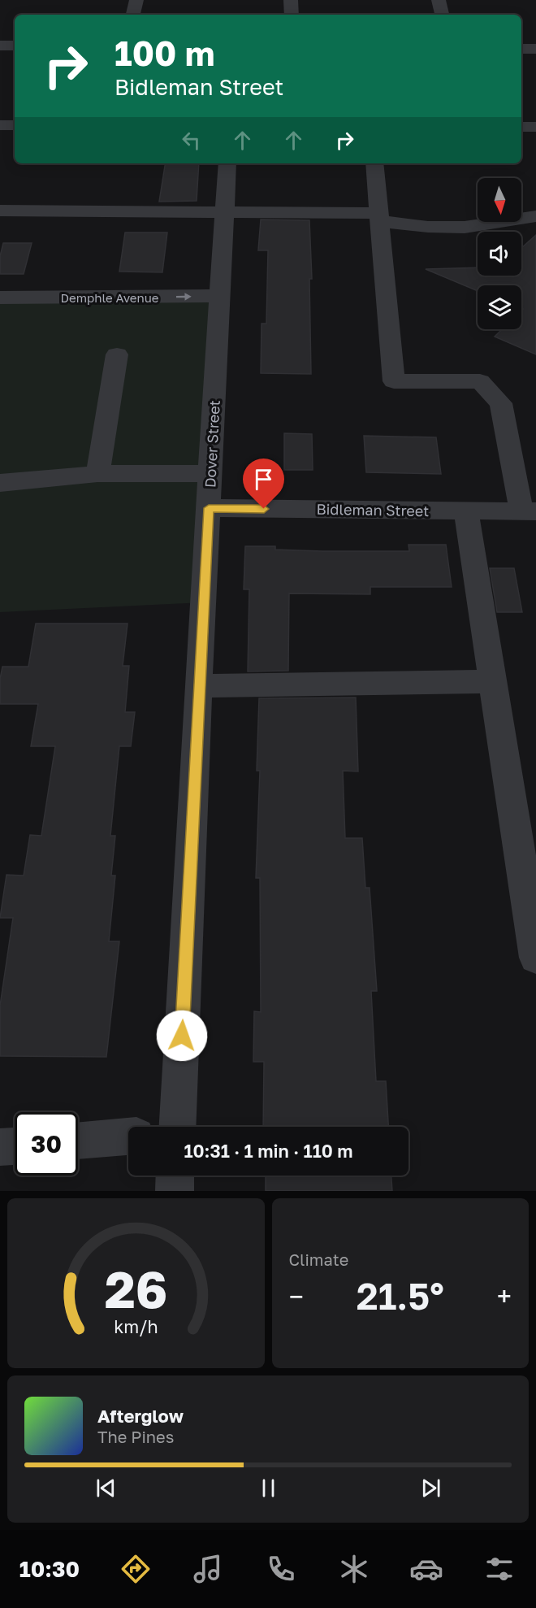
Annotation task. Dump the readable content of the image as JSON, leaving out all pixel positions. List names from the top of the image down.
{
  "streets": {
    "street": ["Demphle Avenue", "Dover Street", "Bidleman Street"]
  },
  "crossings": [
    ["Demphle Avenue", "Dover Street"],
    ["Dover Street", "Bidleman Street"]
  ],
  "north": "bottom",
  "page": {
    "turn": ["100 m", "Bidleman Street"],
    "limit": "30",
    "trip": "10:31 · 1 min · 110 m",
    "tile": "Climate",
    "heat": ["−", "21.5°", "+"],
    "song": ["Afterglow", "The Pines"],
    "tabs": "10:30",
    "gauge": ["26", "km/h"]
  }
}
